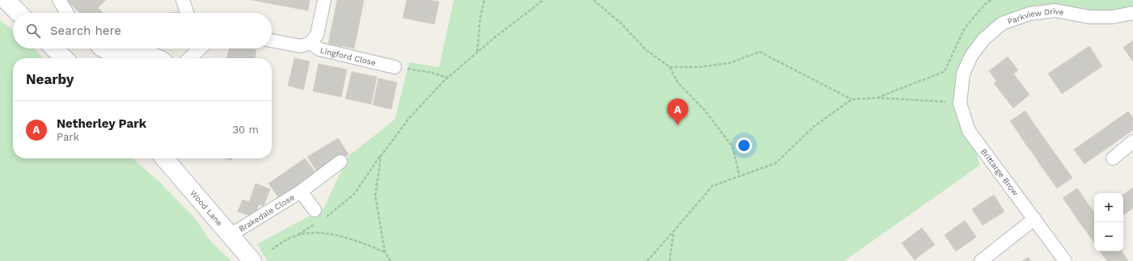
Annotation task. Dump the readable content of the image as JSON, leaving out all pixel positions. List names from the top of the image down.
{
  "streets": {
    "street": [
      "Parkview Drive",
      "Lingford Close",
      "Brittarge Brow",
      "Wood Lane",
      "Brakedale Close"
    ]
  },
  "crossings": [
    ["Parkview Drive", "Brittarge Brow"],
    ["Wood Lane", "Brakedale Close"]
  ],
  "page": {
    "search": "Search here",
    "heading": "Nearby",
    "pins": "A",
    "list": [
      {
        "mark": "A",
        "name": "Netherley Park",
        "note": "Park",
        "value": "30 m"
      }
    ],
    "map_buttons": ["+", "−"]
  }
}
